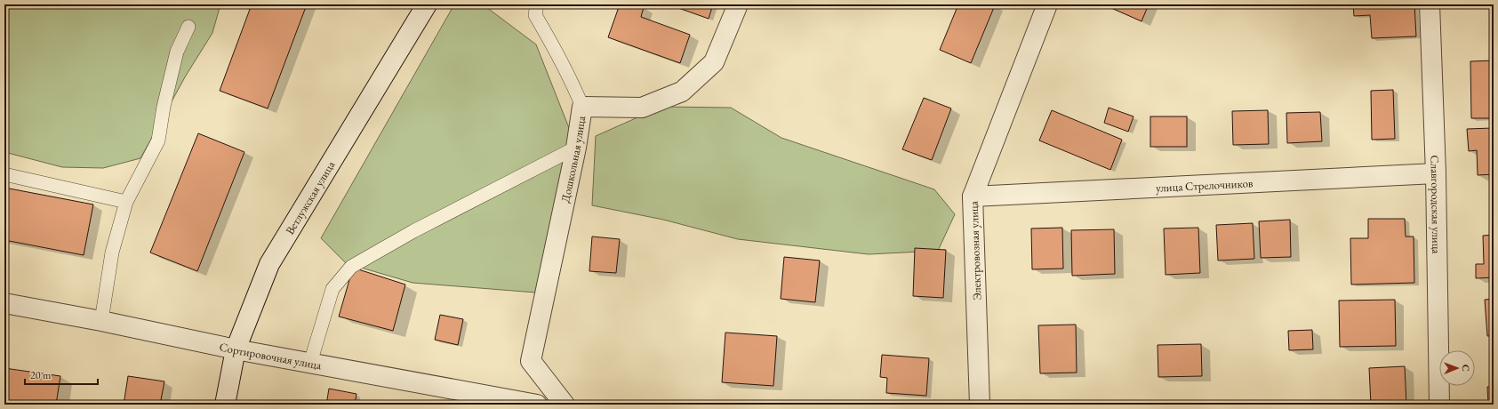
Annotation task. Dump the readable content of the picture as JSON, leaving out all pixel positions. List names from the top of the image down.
{
  "streets": {
    "street": [
      "Дошкольная улица",
      "улица Стрелочников",
      "Ветлужская улица",
      "Славгородская улица",
      "Электровозная улица",
      "Сортировочная улица"
    ]
  },
  "crossings": [
    ["улица Стрелочников", "Славгородская улица"],
    ["улица Стрелочников", "Электровозная улица"],
    ["Ветлужская улица", "Сортировочная улица"]
  ],
  "scale_bar": "20 m",
  "north": "right"
}
